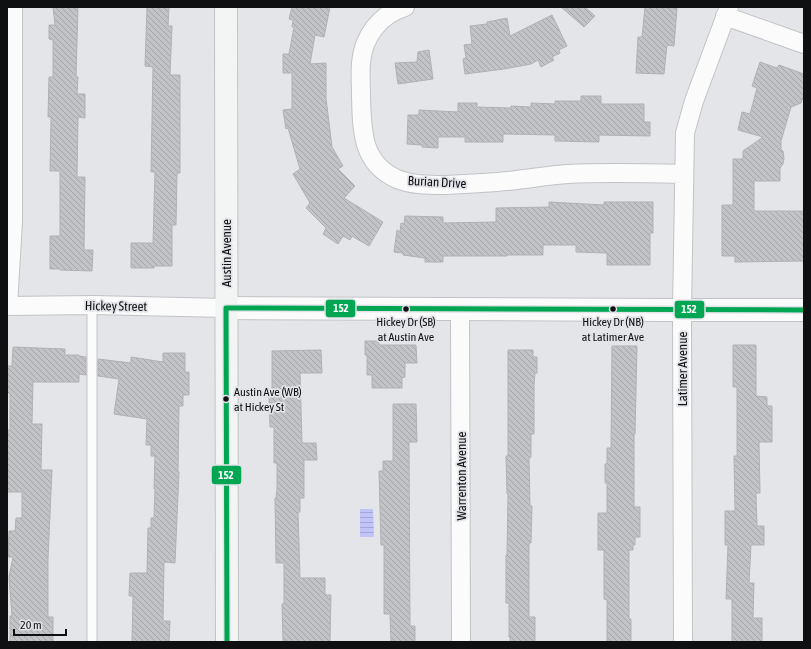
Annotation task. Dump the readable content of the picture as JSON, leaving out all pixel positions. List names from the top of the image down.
{
  "streets": {
    "main road": ["Austin Avenue"],
    "street": [
      "Burian Drive",
      "Hickey Street",
      "Latimer Avenue",
      "Warrenton Avenue"
    ]
  },
  "crossings": [
    ["Burian Drive", "Latimer Avenue"],
    ["Austin Avenue", "Hickey Street"]
  ],
  "places": ["Hickey Dr (SB) at Austin Ave", "Hickey Dr (NB) at Latimer Ave", "Austin Ave (WB) at Hickey St"],
  "lines": ["transit line 152"],
  "scale_bar": "20 m"
}
